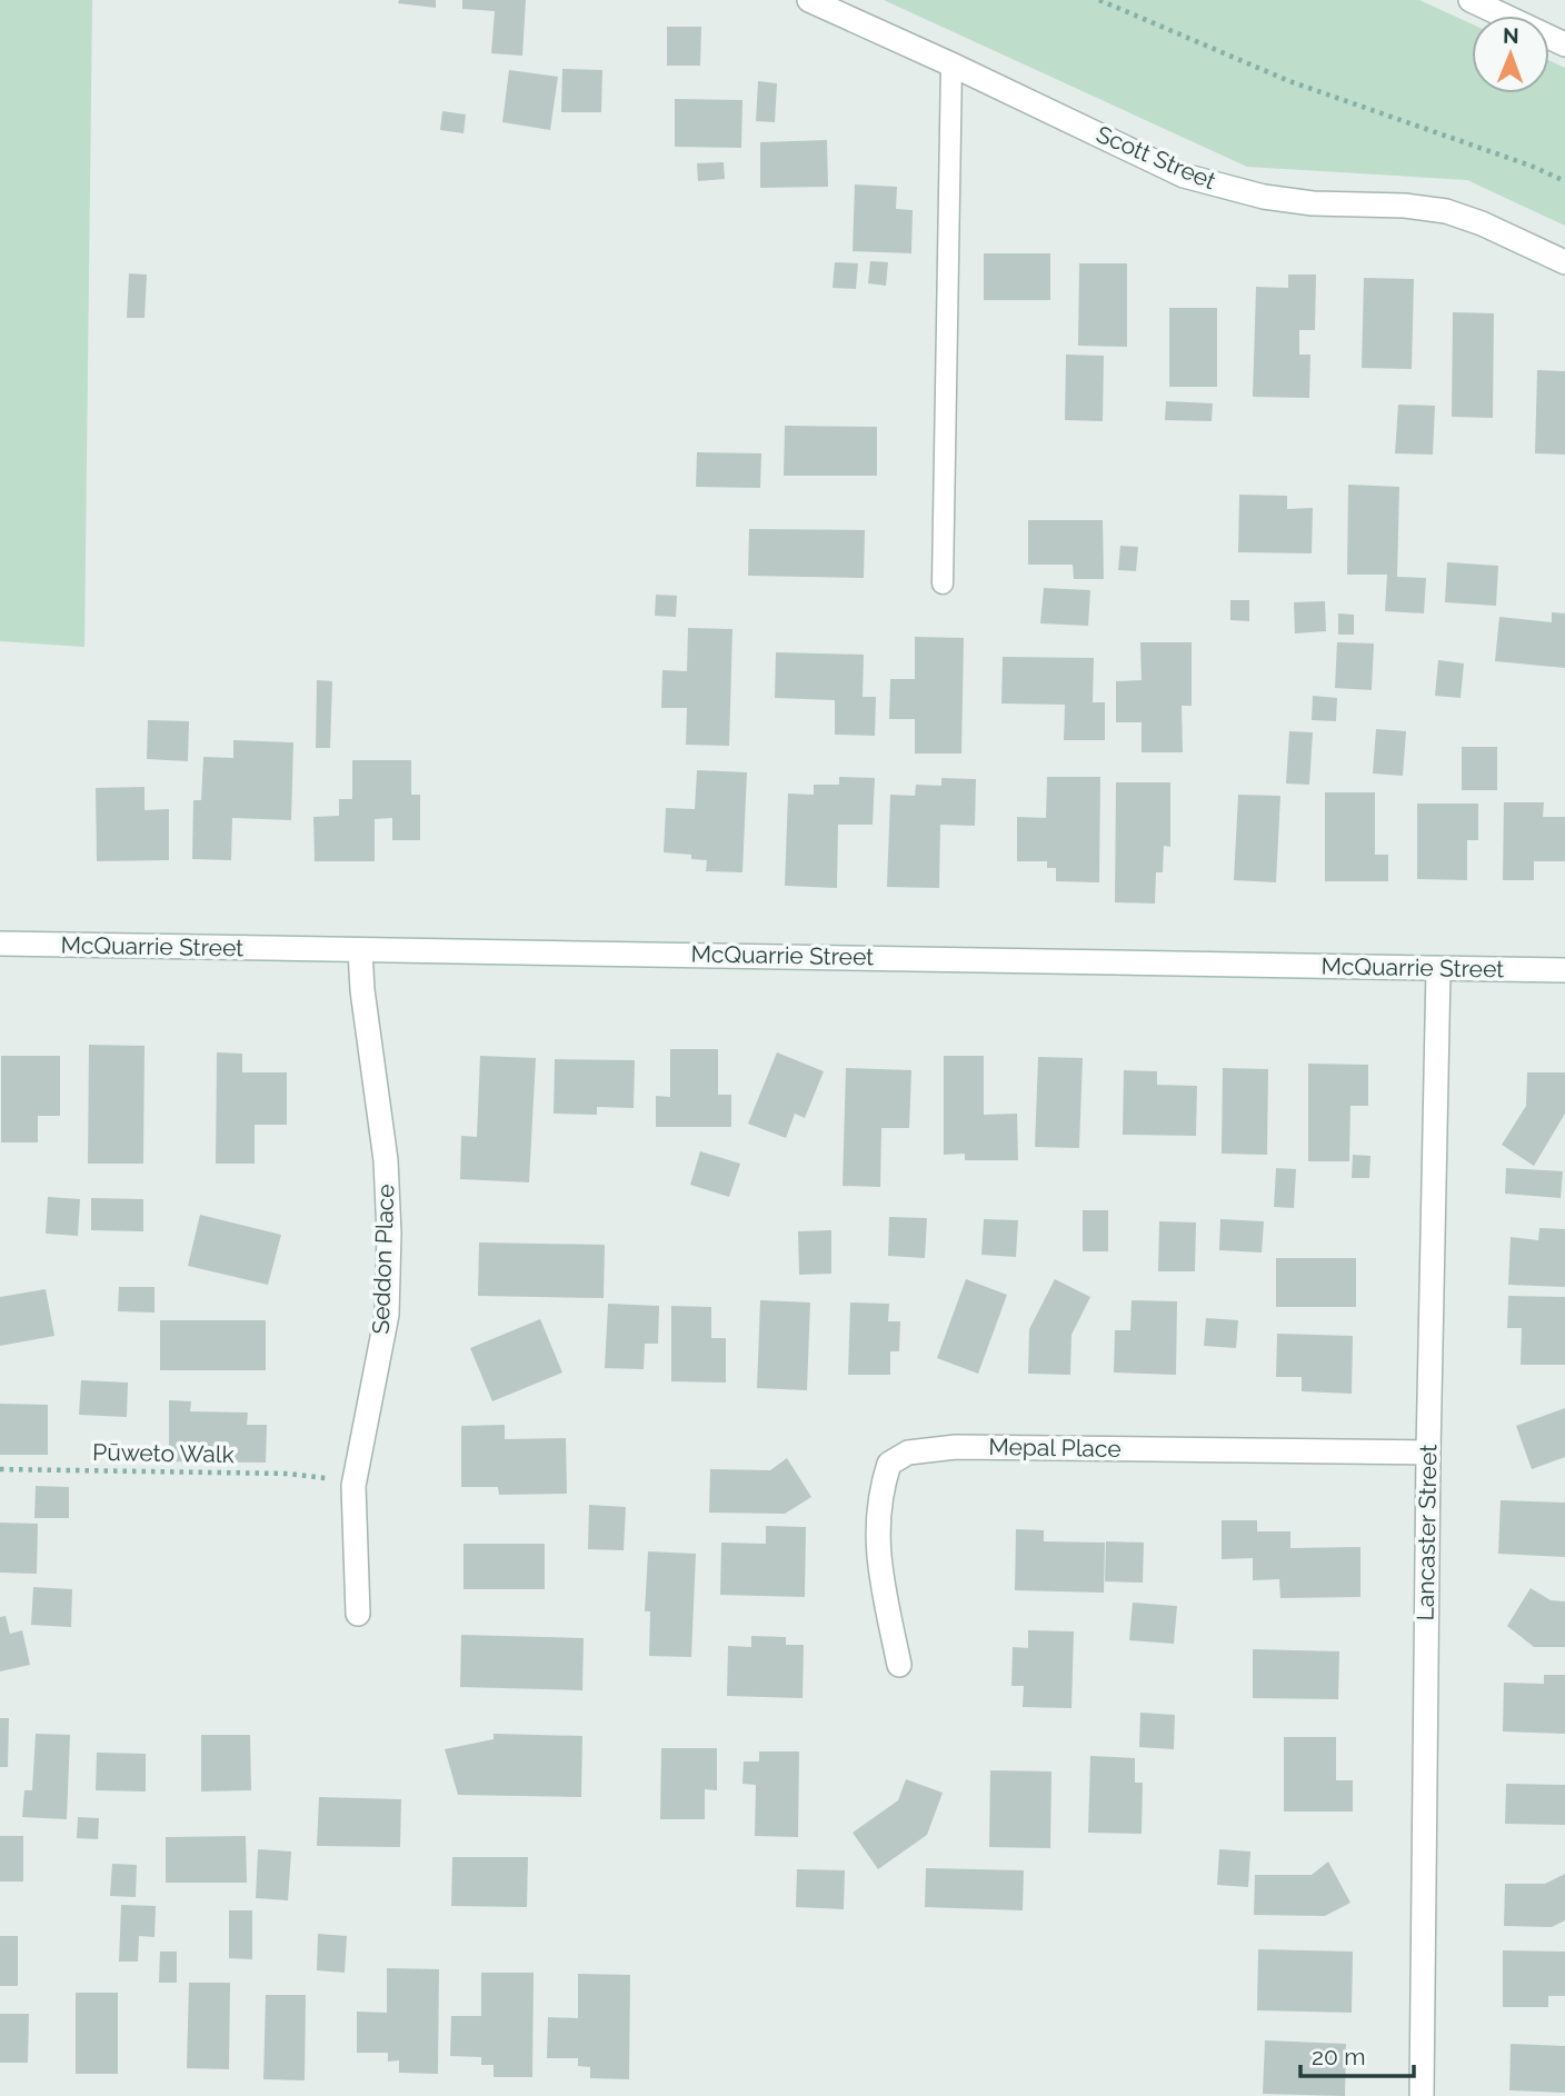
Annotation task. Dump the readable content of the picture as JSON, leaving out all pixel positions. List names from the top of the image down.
{
  "streets": {
    "street": [
      "Scott Street",
      "McQuarrie Street",
      "Seddon Place",
      "Mepal Place",
      "Lancaster Street"
    ],
    "path": ["Pūweto Walk"]
  },
  "crossings": [
    ["McQuarrie Street", "Seddon Place"],
    ["McQuarrie Street", "Lancaster Street"],
    ["Mepal Place", "Lancaster Street"]
  ],
  "scale_bar": "20 m",
  "north": "top"
}
